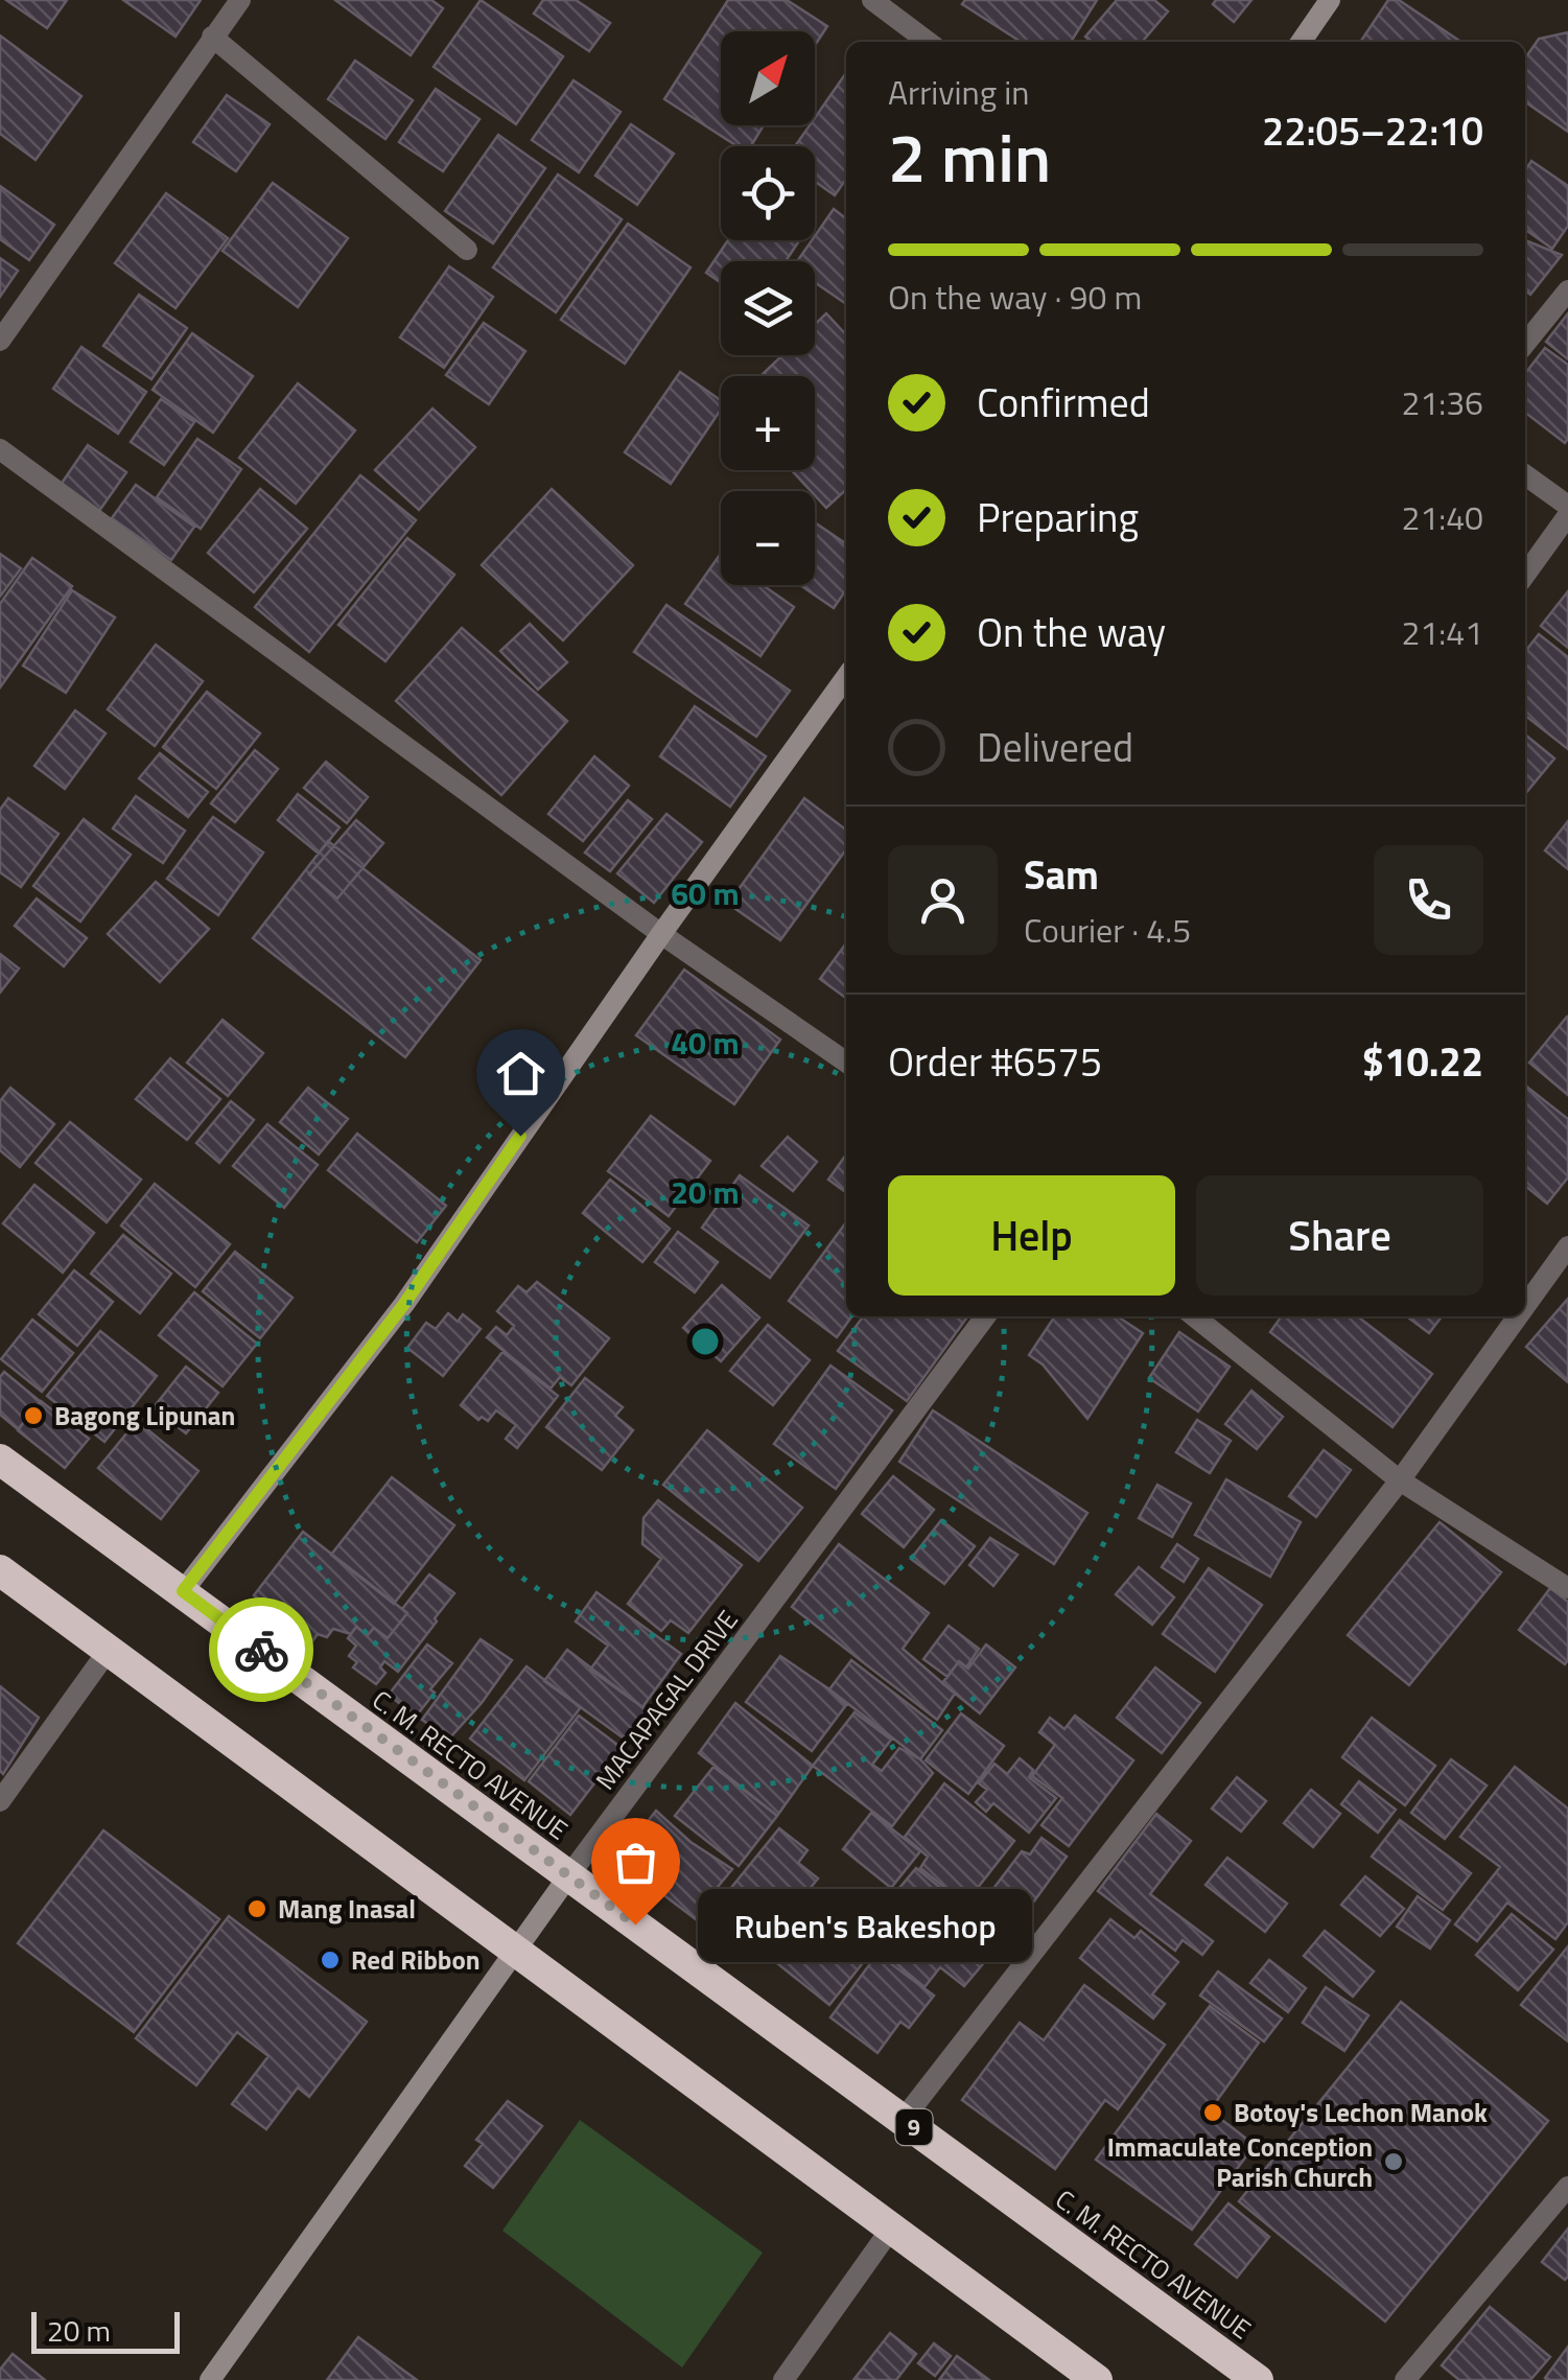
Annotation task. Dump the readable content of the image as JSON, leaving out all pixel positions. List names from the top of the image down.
{
  "streets": {
    "highway": ["C. M. RECTO AVENUE", "9"],
    "street": ["MACAPAGAL DRIVE"]
  },
  "crossings": [
    ["MACAPAGAL DRIVE", "C. M. RECTO AVENUE"]
  ],
  "places": [
    "Bagong Lipunan",
    "Mang Inasal",
    "Ruben's Bakeshop",
    "Red Ribbon",
    "Botoy's Lechon Manok",
    "Immaculate Conception Parish Church"
  ],
  "scale_bar": "20 m",
  "north": "top right",
  "page": {
    "map_buttons": ["+", "−"],
    "heading": ["2 min", "Arriving in", "22:05–22:10"],
    "panel": [
      "Sam",
      "Courier · 4.5",
      "Order #6575",
      "$10.22"
    ],
    "bar": "On the way · 90 m",
    "list": [
      ["Confirmed", "21:36"],
      ["Preparing", "21:40"],
      ["On the way", "21:41"],
      "Delivered"
    ],
    "buttons": ["Help", "Share"],
    "bubble": "Ruben's Bakeshop",
    "scale": "20 m"
  },
  "rings": ["60 m", "40 m", "20 m"]
}
